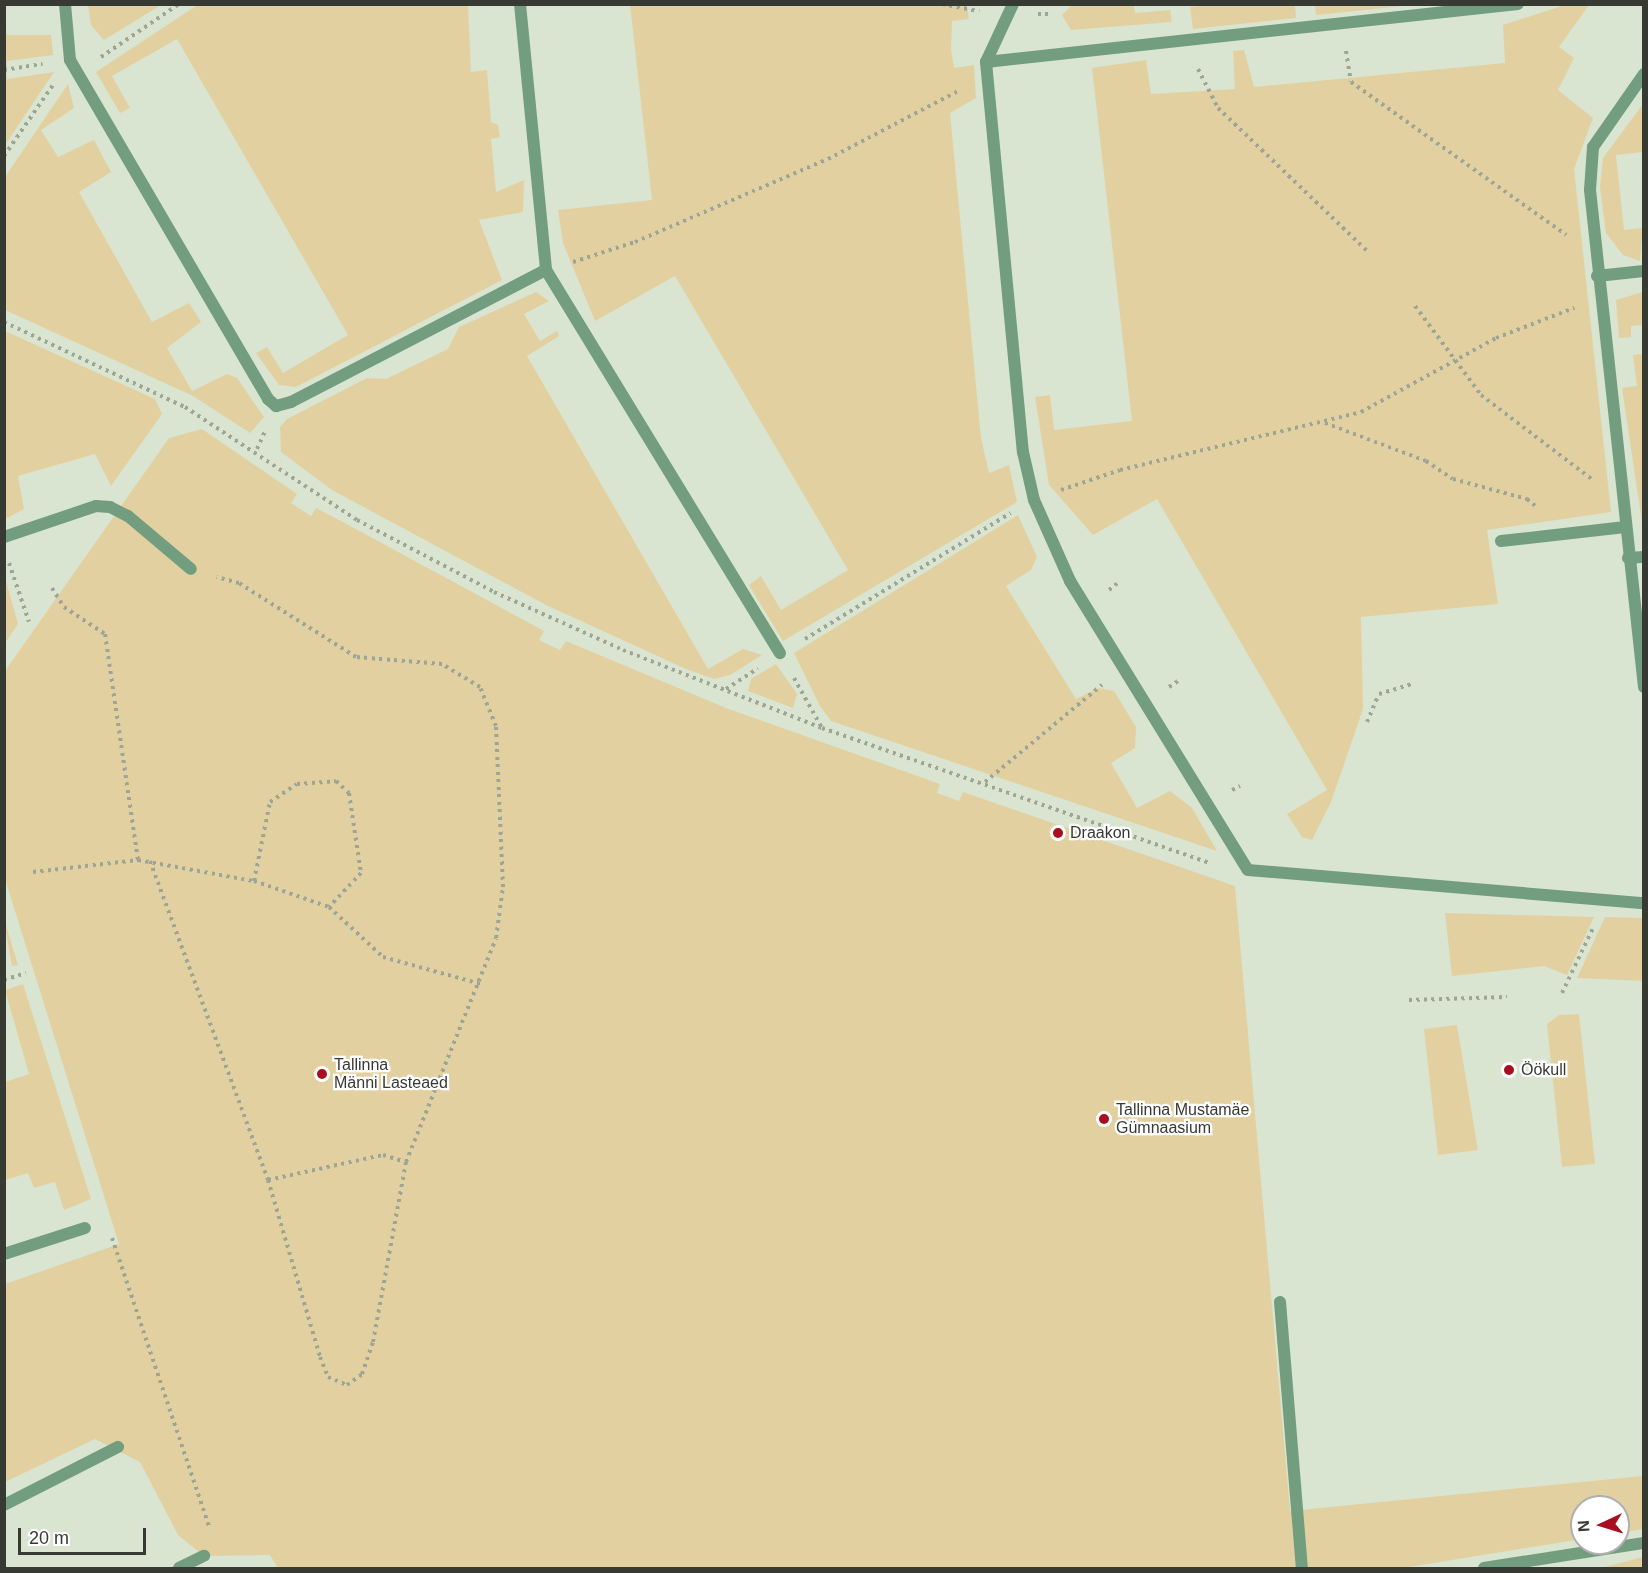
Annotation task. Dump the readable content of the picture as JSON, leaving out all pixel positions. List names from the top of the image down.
{
  "places": [
    "Draakon",
    "Öökull",
    "Tallinna Männi Lasteaed",
    "Tallinna Mustamäe Gümnaasium"
  ],
  "scale_bar": "20 m",
  "north": "left"
}
